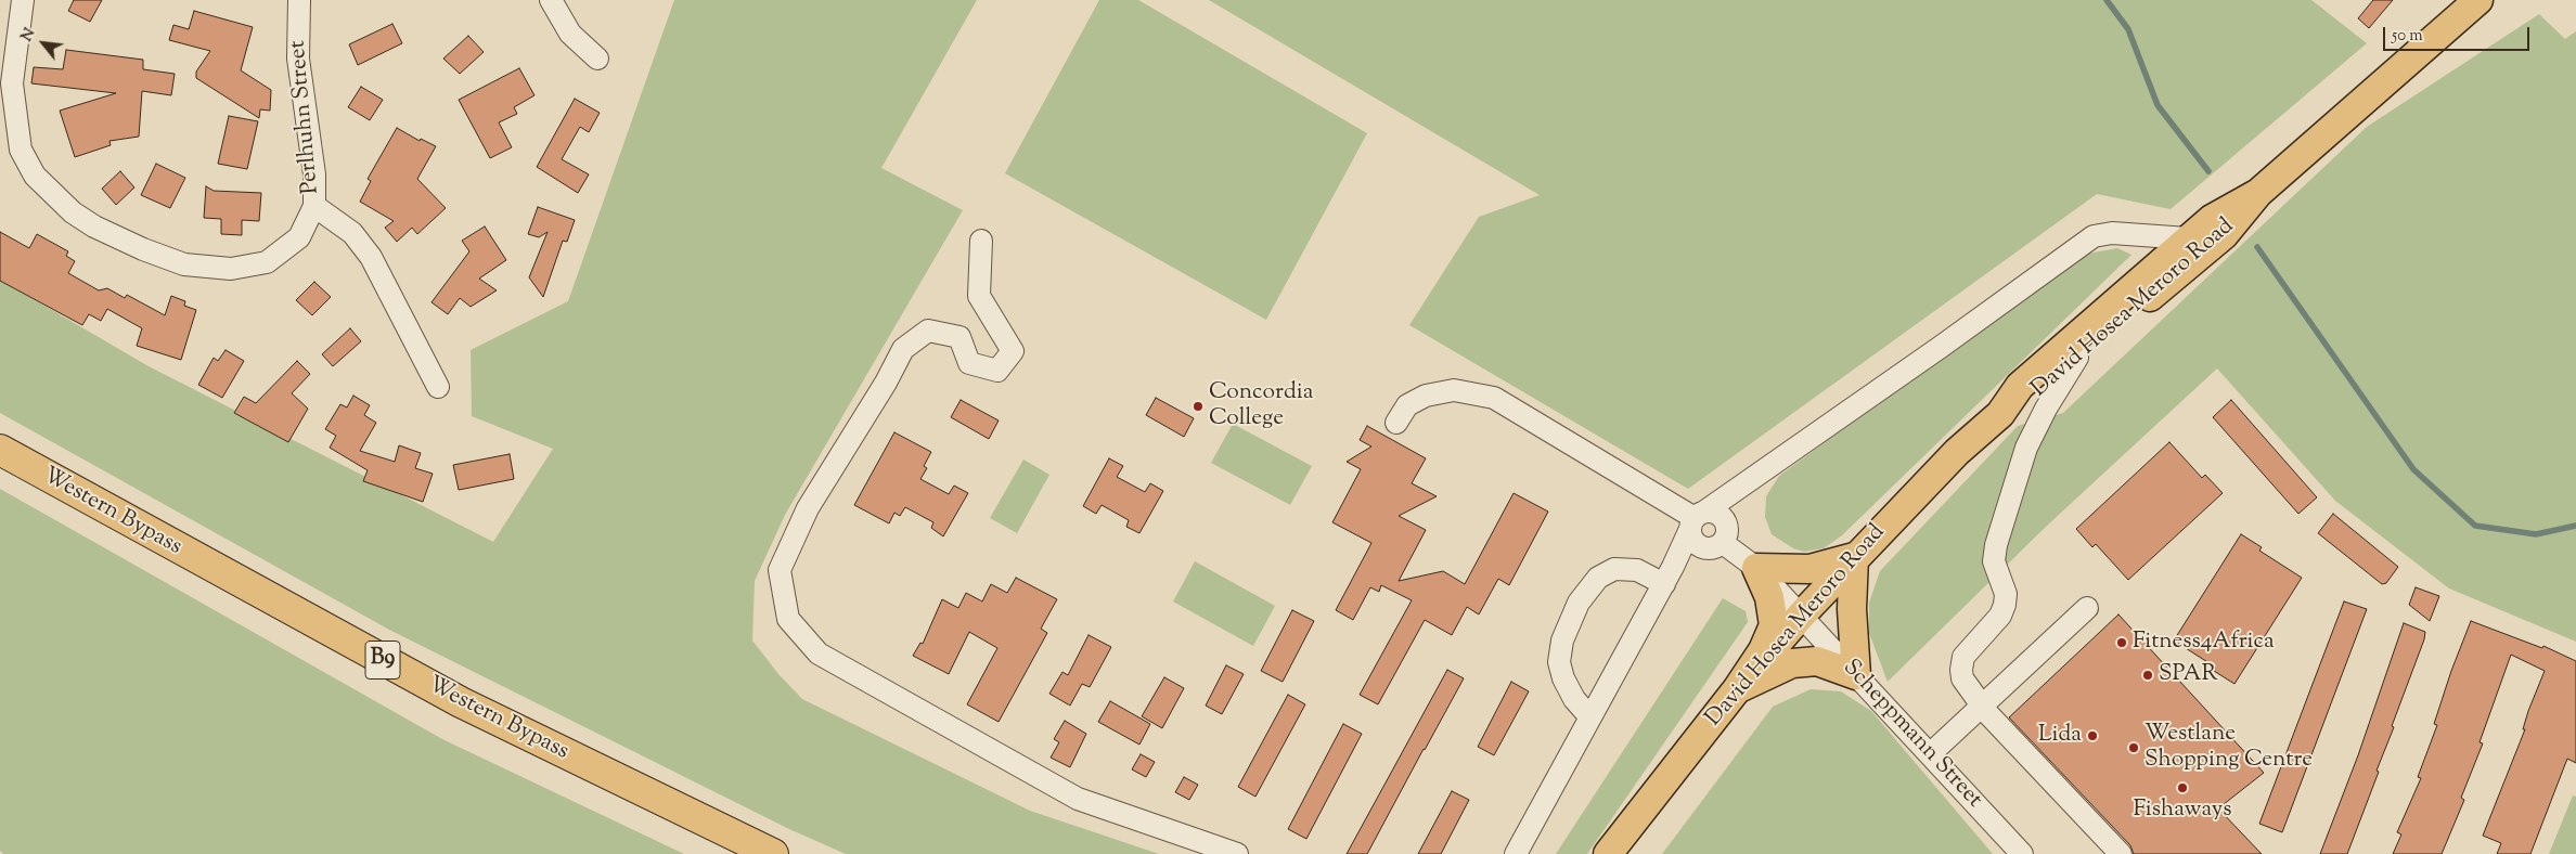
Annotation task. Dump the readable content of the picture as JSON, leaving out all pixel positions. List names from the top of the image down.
{
  "streets": {
    "highway": ["Western Bypass", "B9"],
    "main road": ["David Hosea Meroro Road"],
    "street": ["Perlhuhn Street", "Scheppmann Street"]
  },
  "crossings": [
    ["David Hosea Meroro Road", "Scheppmann Street"]
  ],
  "places": [
    "Concordia College",
    "Fitness4Africa",
    "SPAR",
    "Lida",
    "Westlane Shopping Centre",
    "Fishaways"
  ],
  "scale_bar": "50 m",
  "north": "top left"
}
